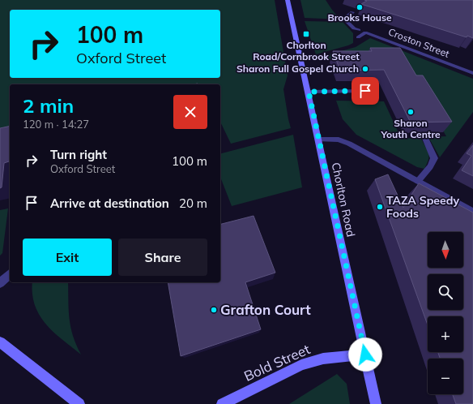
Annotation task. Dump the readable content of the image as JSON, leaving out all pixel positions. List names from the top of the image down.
{
  "streets": {
    "main road": ["Chorlton Road", "Bold Street"],
    "street": ["Croston Street"]
  },
  "crossings": [
    ["Chorlton Road", "Bold Street"]
  ],
  "places": {
    "other": [
      "Brooks House",
      "Sharon Full Gospel Church",
      "Sharon Youth Centre",
      "TAZA Speedy Foods",
      "Grafton Court"
    ],
    "transit": ["Chorlton Road/Cornbrook Street"]
  },
  "north": "bottom",
  "page": {
    "turn": ["100 m", "Oxford Street"],
    "heading": ["2 min", "120 m · 14:27"],
    "list": [
      {
        "name": "Turn right",
        "note": "Oxford Street",
        "value": "100 m"
      },
      {
        "name": "Arrive at destination",
        "value": "20 m"
      }
    ],
    "map_buttons": ["+", "−"],
    "buttons": ["Exit", "Share"]
  }
}
